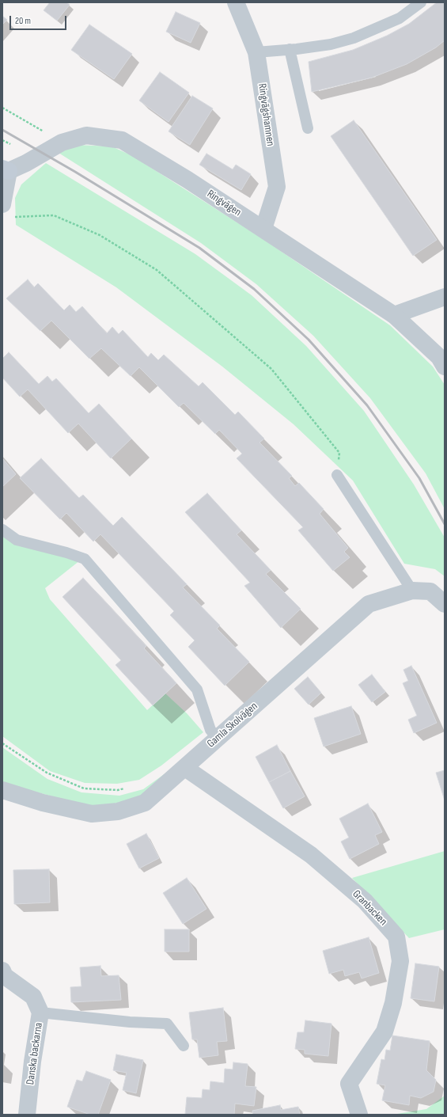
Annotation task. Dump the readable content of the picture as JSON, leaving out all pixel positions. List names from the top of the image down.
{
  "streets": {
    "street": [
      "Ringvägshamnen",
      "Ringvägen",
      "Gamla Skolvägen",
      "Granbacken",
      "Danska backarna"
    ]
  },
  "crossings": [
    ["Ringvägshamnen", "Ringvägen"],
    ["Gamla Skolvägen", "Granbacken"]
  ],
  "scale_bar": "20 m"
}
